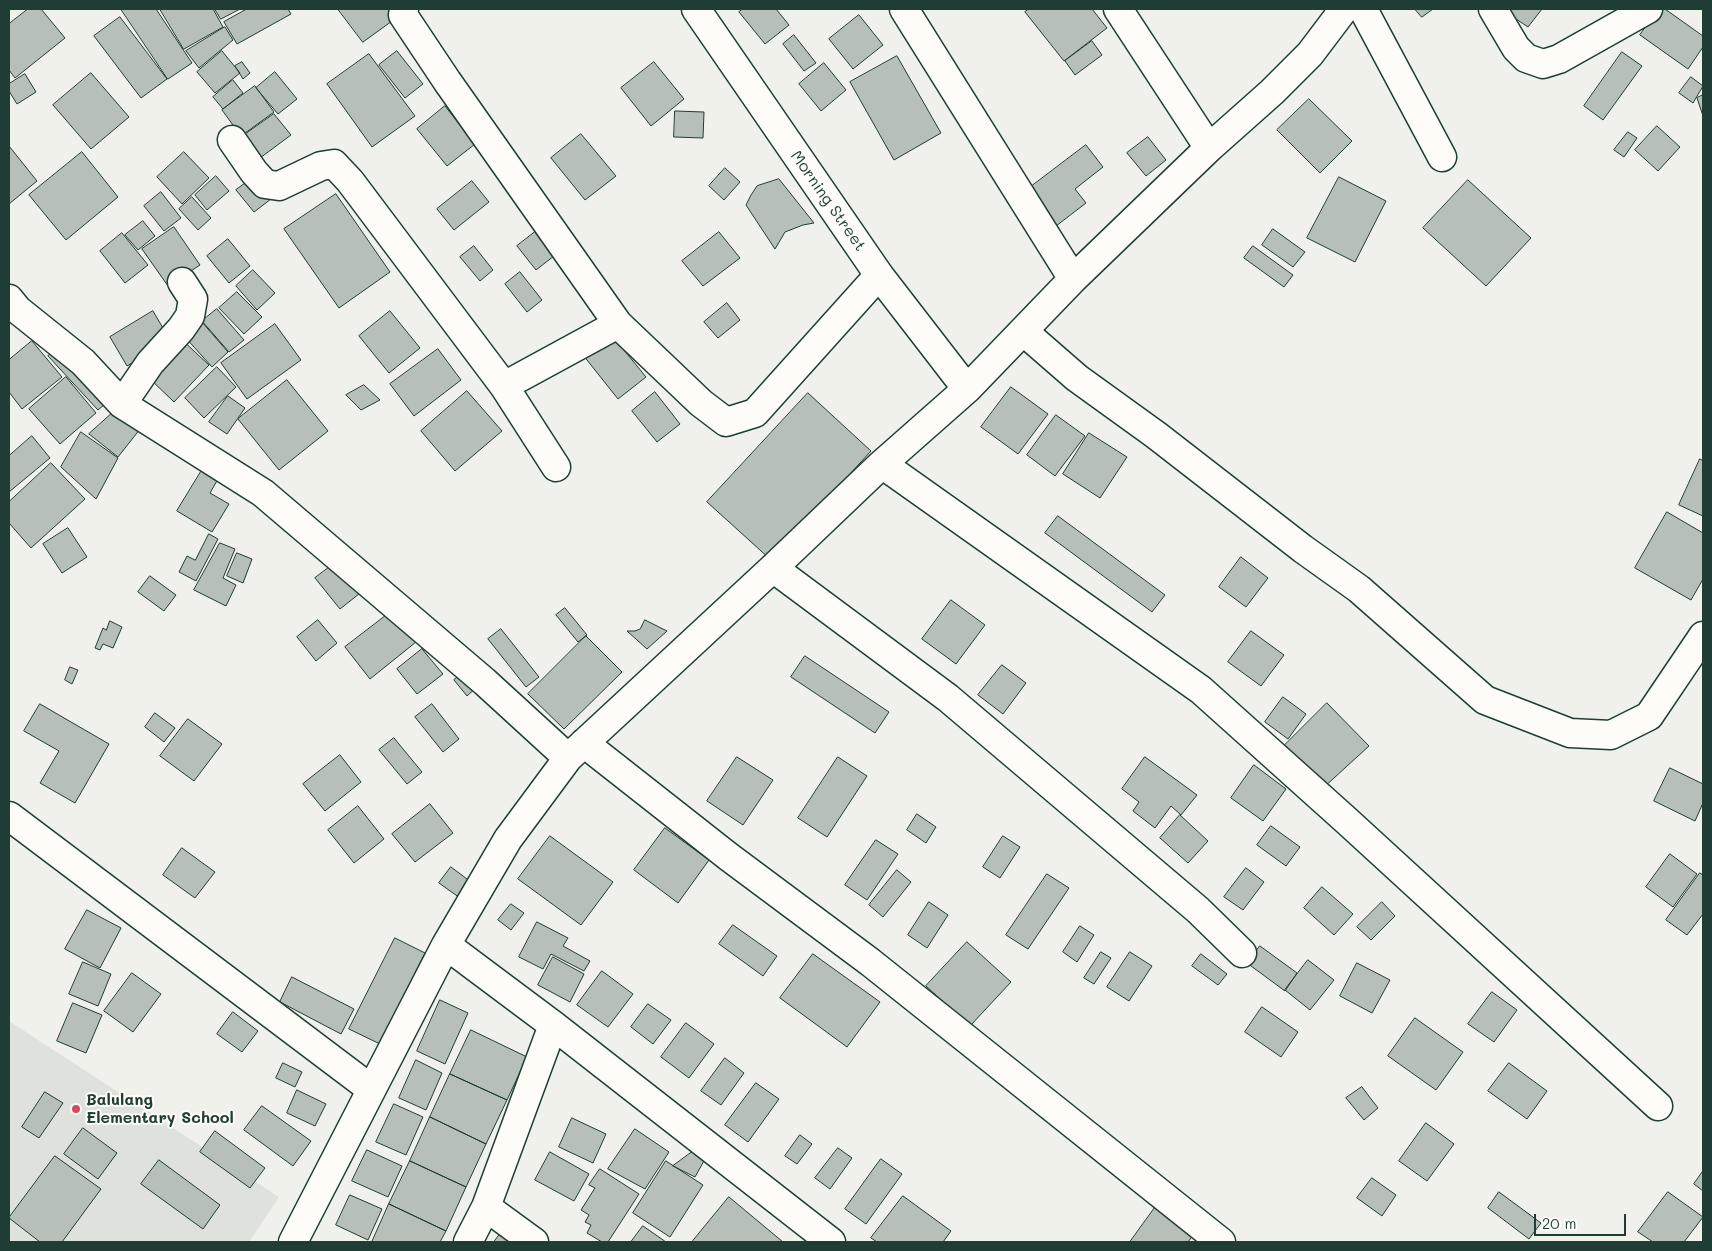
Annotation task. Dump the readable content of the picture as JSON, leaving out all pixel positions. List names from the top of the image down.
{
  "streets": {
    "street": ["Morning Street"]
  },
  "places": ["Balulang Elementary School"],
  "scale_bar": "20 m"
}
